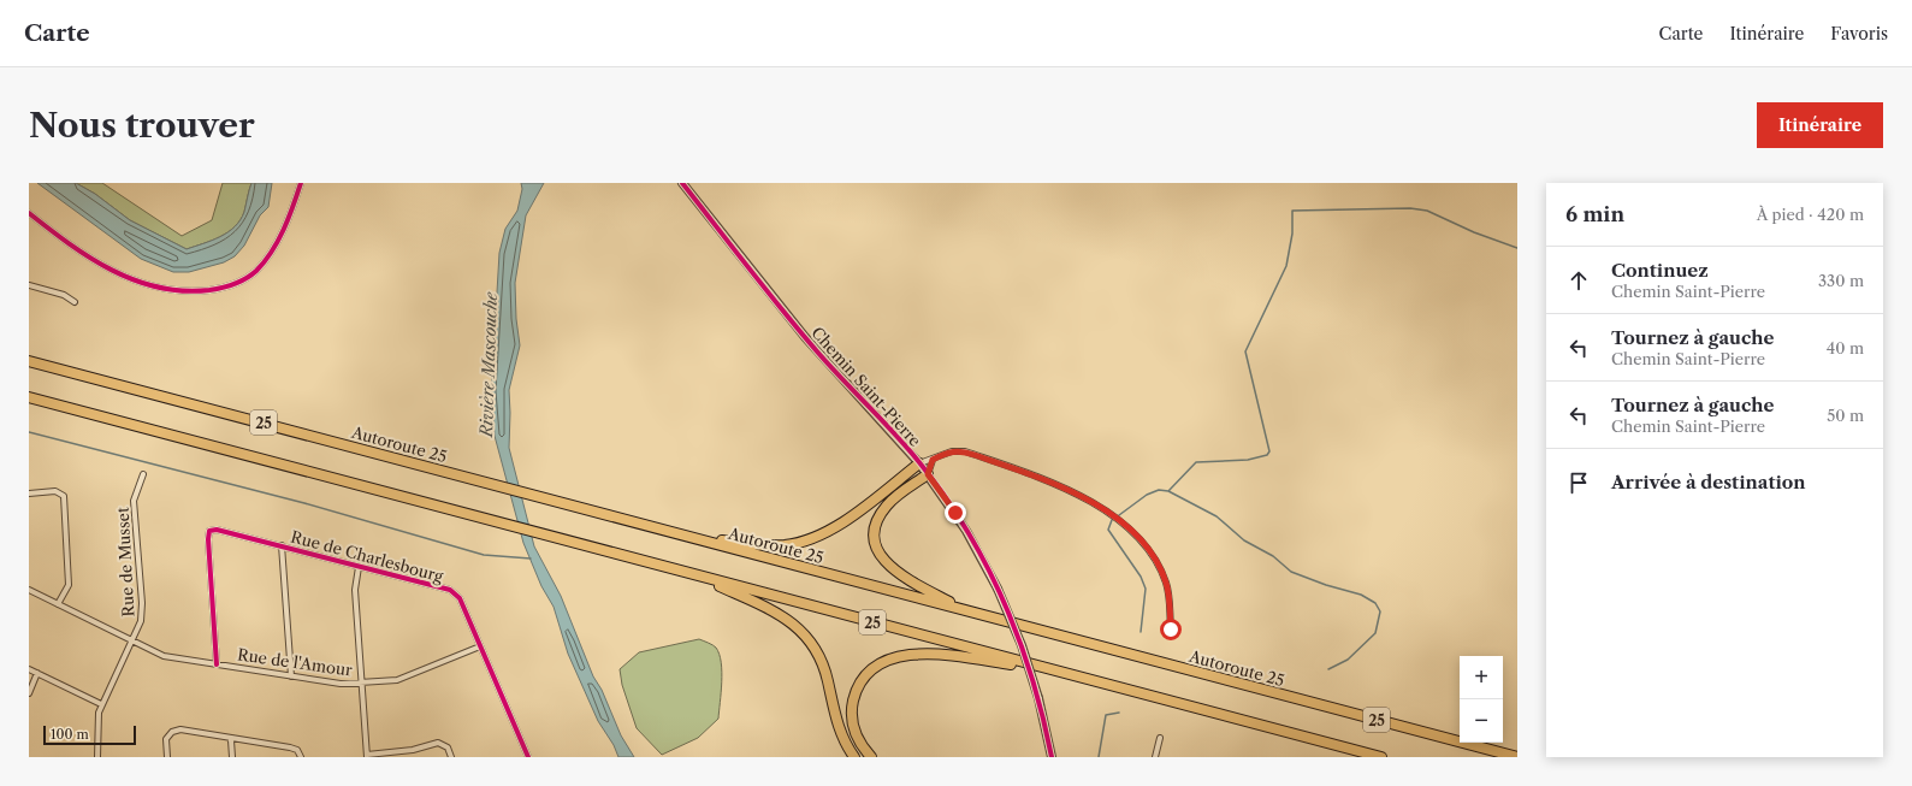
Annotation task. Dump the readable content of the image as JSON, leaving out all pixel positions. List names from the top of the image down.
{
  "streets": {
    "highway": ["25", "Autoroute 25"],
    "street": [
      "Chemin Saint-Pierre",
      "Rue de Charlesbourg",
      "Rue de Musset",
      "Rue de l'Amour"
    ]
  },
  "crossings": [
    ["Rue de Charlesbourg", "Rue de l'Amour"],
    ["Rue de Musset", "Rue de l'Amour"]
  ],
  "water": ["Rivière Mascouche"],
  "scale_bar": "100 m",
  "page": {
    "header": "Carte",
    "nav": ["Carte", "Itinéraire", "Favoris"],
    "buttons": "Itinéraire",
    "title": "Nous trouver",
    "heading": ["6 min", "À pied · 420 m"],
    "list": [
      ["Continuez", "Chemin Saint-Pierre", "330 m"],
      ["Tournez à gauche", "Chemin Saint-Pierre", "40 m"],
      ["Tournez à gauche", "Chemin Saint-Pierre", "50 m"],
      "Arrivée à destination"
    ],
    "map_buttons": ["+", "−"],
    "scale": "100 m"
  }
}
